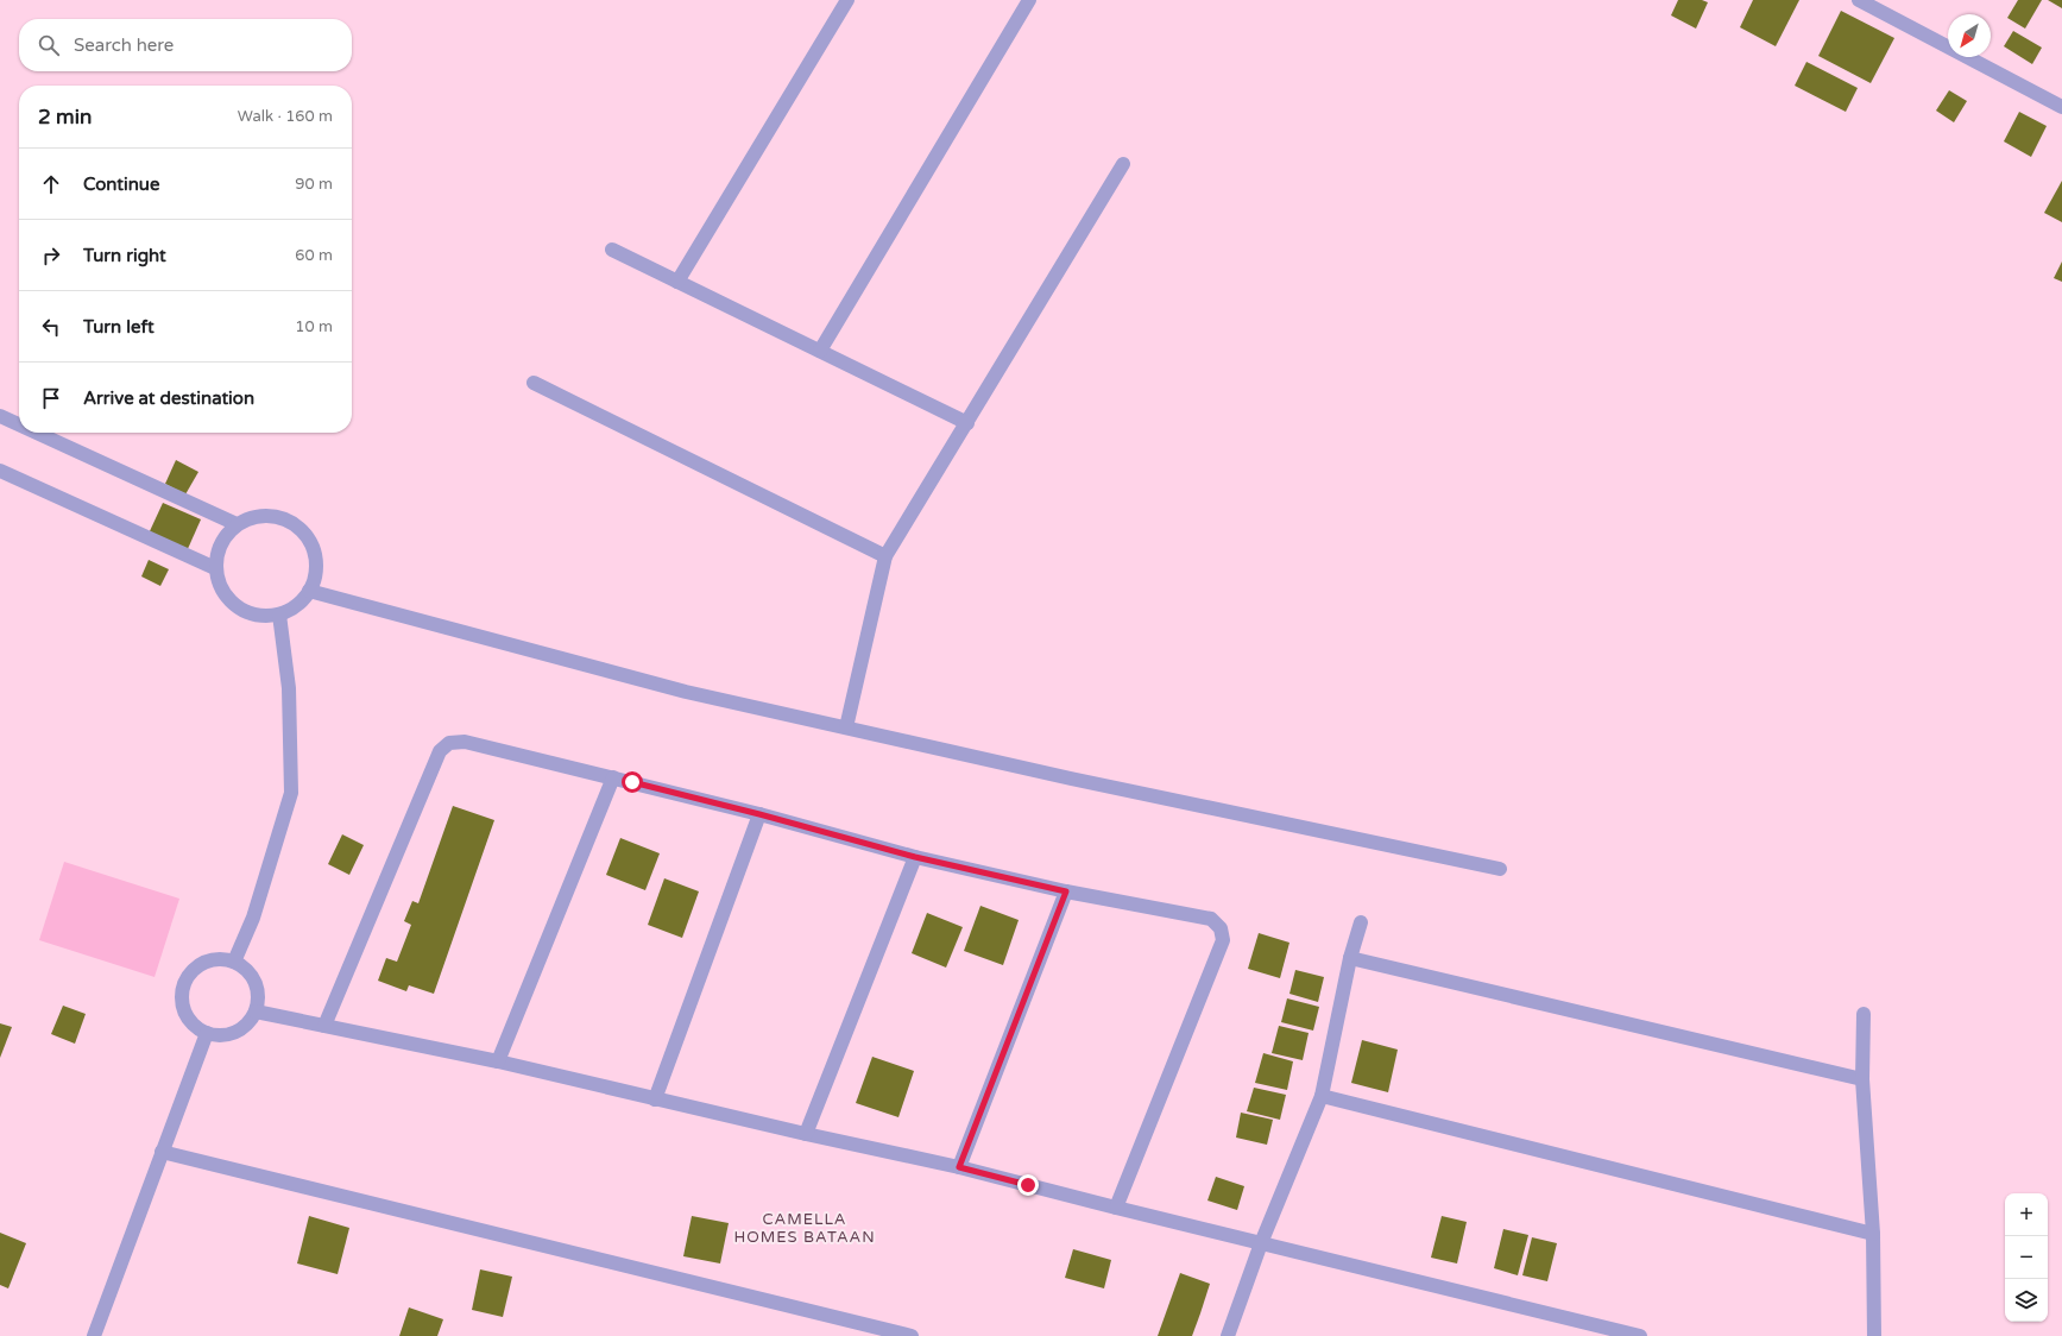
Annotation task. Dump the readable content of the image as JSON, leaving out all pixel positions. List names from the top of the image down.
{
  "districts": ["CAMELLA HOMES BATAAN"],
  "north": "bottom left",
  "page": {
    "search": "Search here",
    "heading": ["2 min", "Walk · 160 m"],
    "list": [
      ["Continue", "90 m"],
      ["Turn right", "60 m"],
      ["Turn left", "10 m"],
      "Arrive at destination"
    ],
    "map_buttons": ["+", "−"]
  }
}
